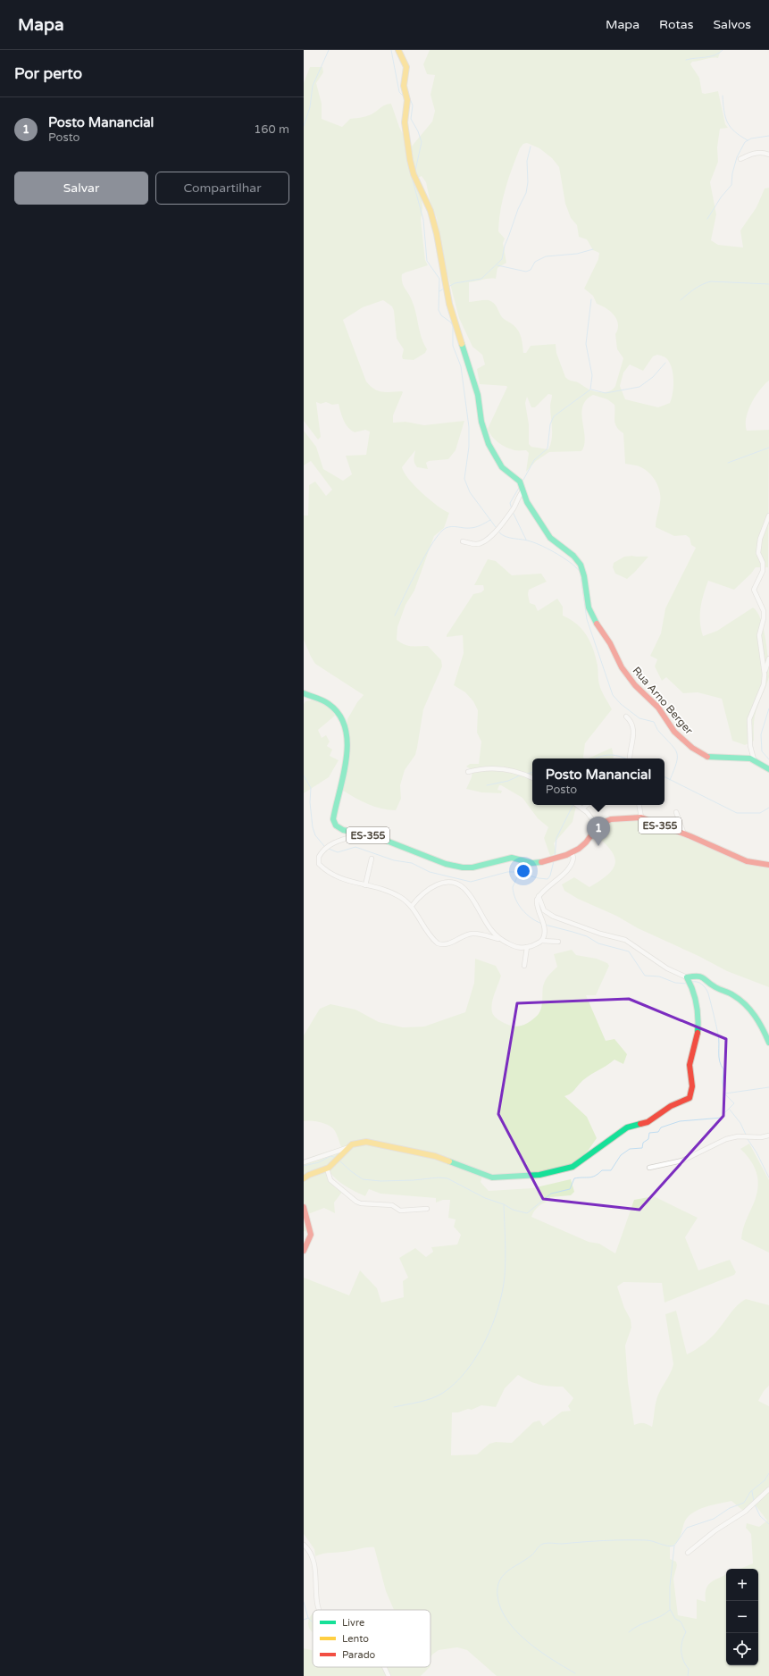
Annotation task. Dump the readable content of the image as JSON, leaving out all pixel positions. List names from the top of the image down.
{
  "streets": {
    "street": ["Rua Arno Berger", "ES-355"]
  },
  "legend": ["Livre", "Lento", "Parado"],
  "page": {
    "header": "Mapa",
    "nav": ["Mapa", "Rotas", "Salvos"],
    "heading": "Por perto",
    "list": [
      {
        "mark": "1",
        "name": "Posto Manancial",
        "note": "Posto",
        "value": "160 m"
      }
    ],
    "buttons": ["Salvar", "Compartilhar"],
    "popup": ["Posto Manancial", "Posto"],
    "pins": "1",
    "map_buttons": ["+", "−"]
  }
}
